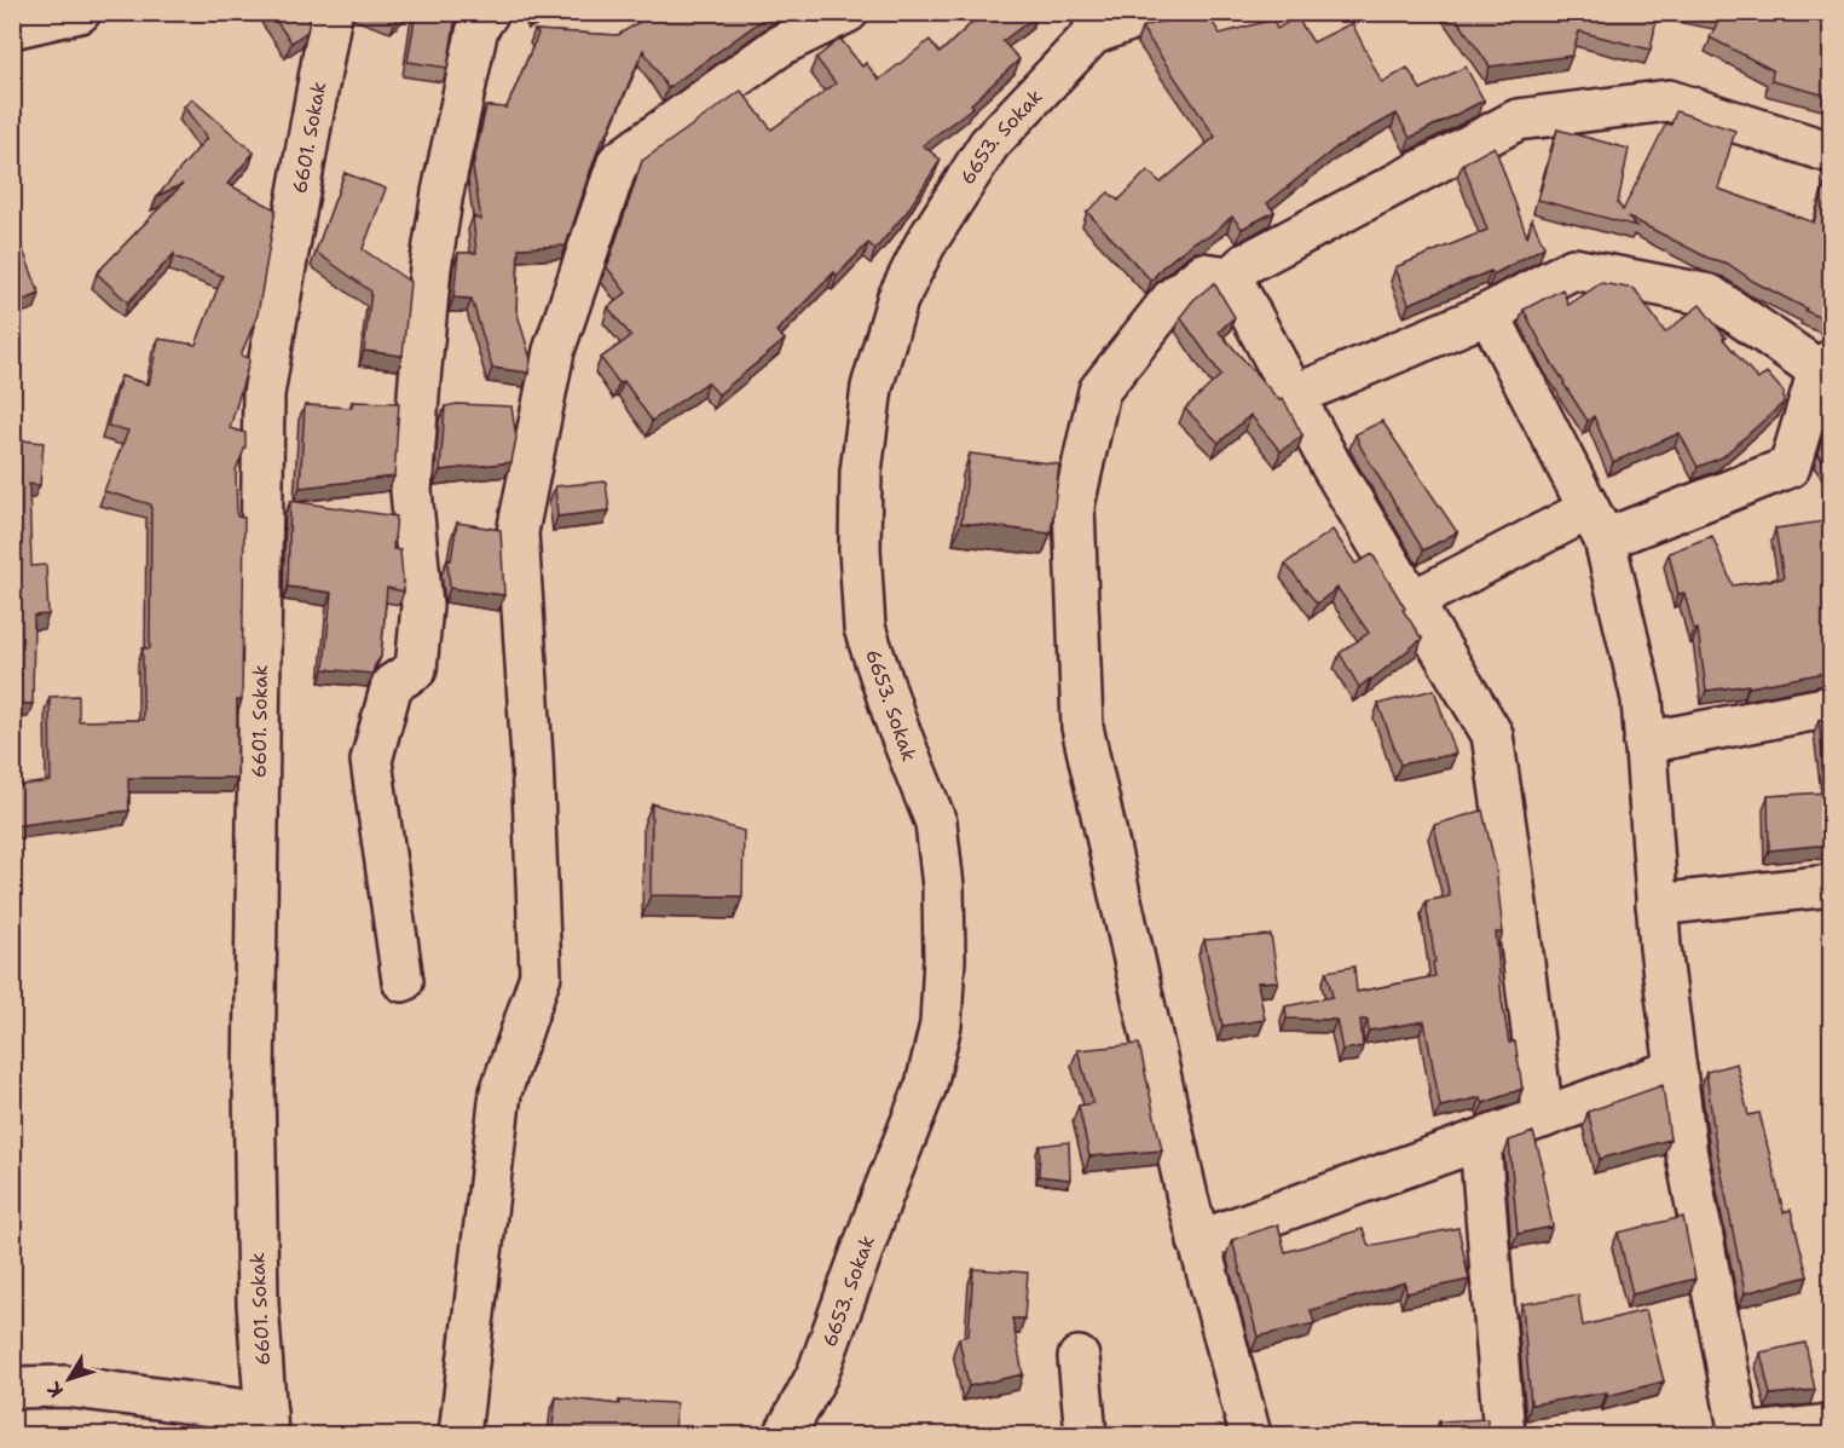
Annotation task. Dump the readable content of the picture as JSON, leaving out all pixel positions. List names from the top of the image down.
{
  "streets": {
    "street": ["6601. Sokak", "6653. Sokak"]
  },
  "north": "bottom left"
}
